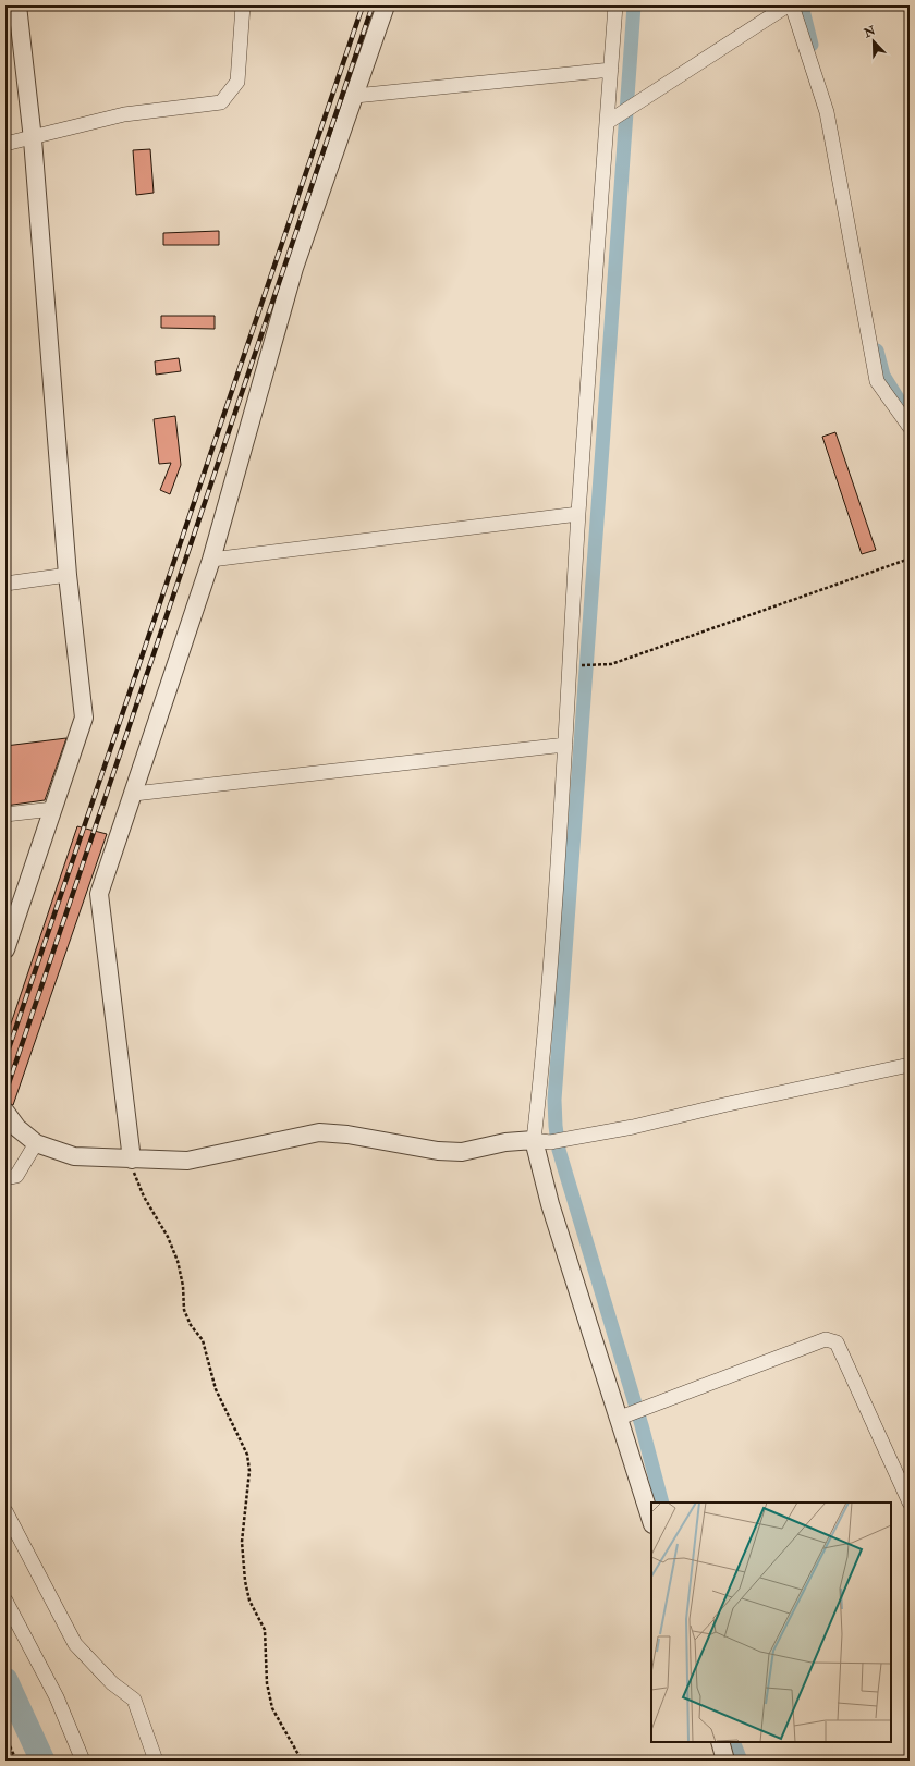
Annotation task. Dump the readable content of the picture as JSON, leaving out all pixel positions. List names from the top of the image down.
{
  "north": "top left"
}
